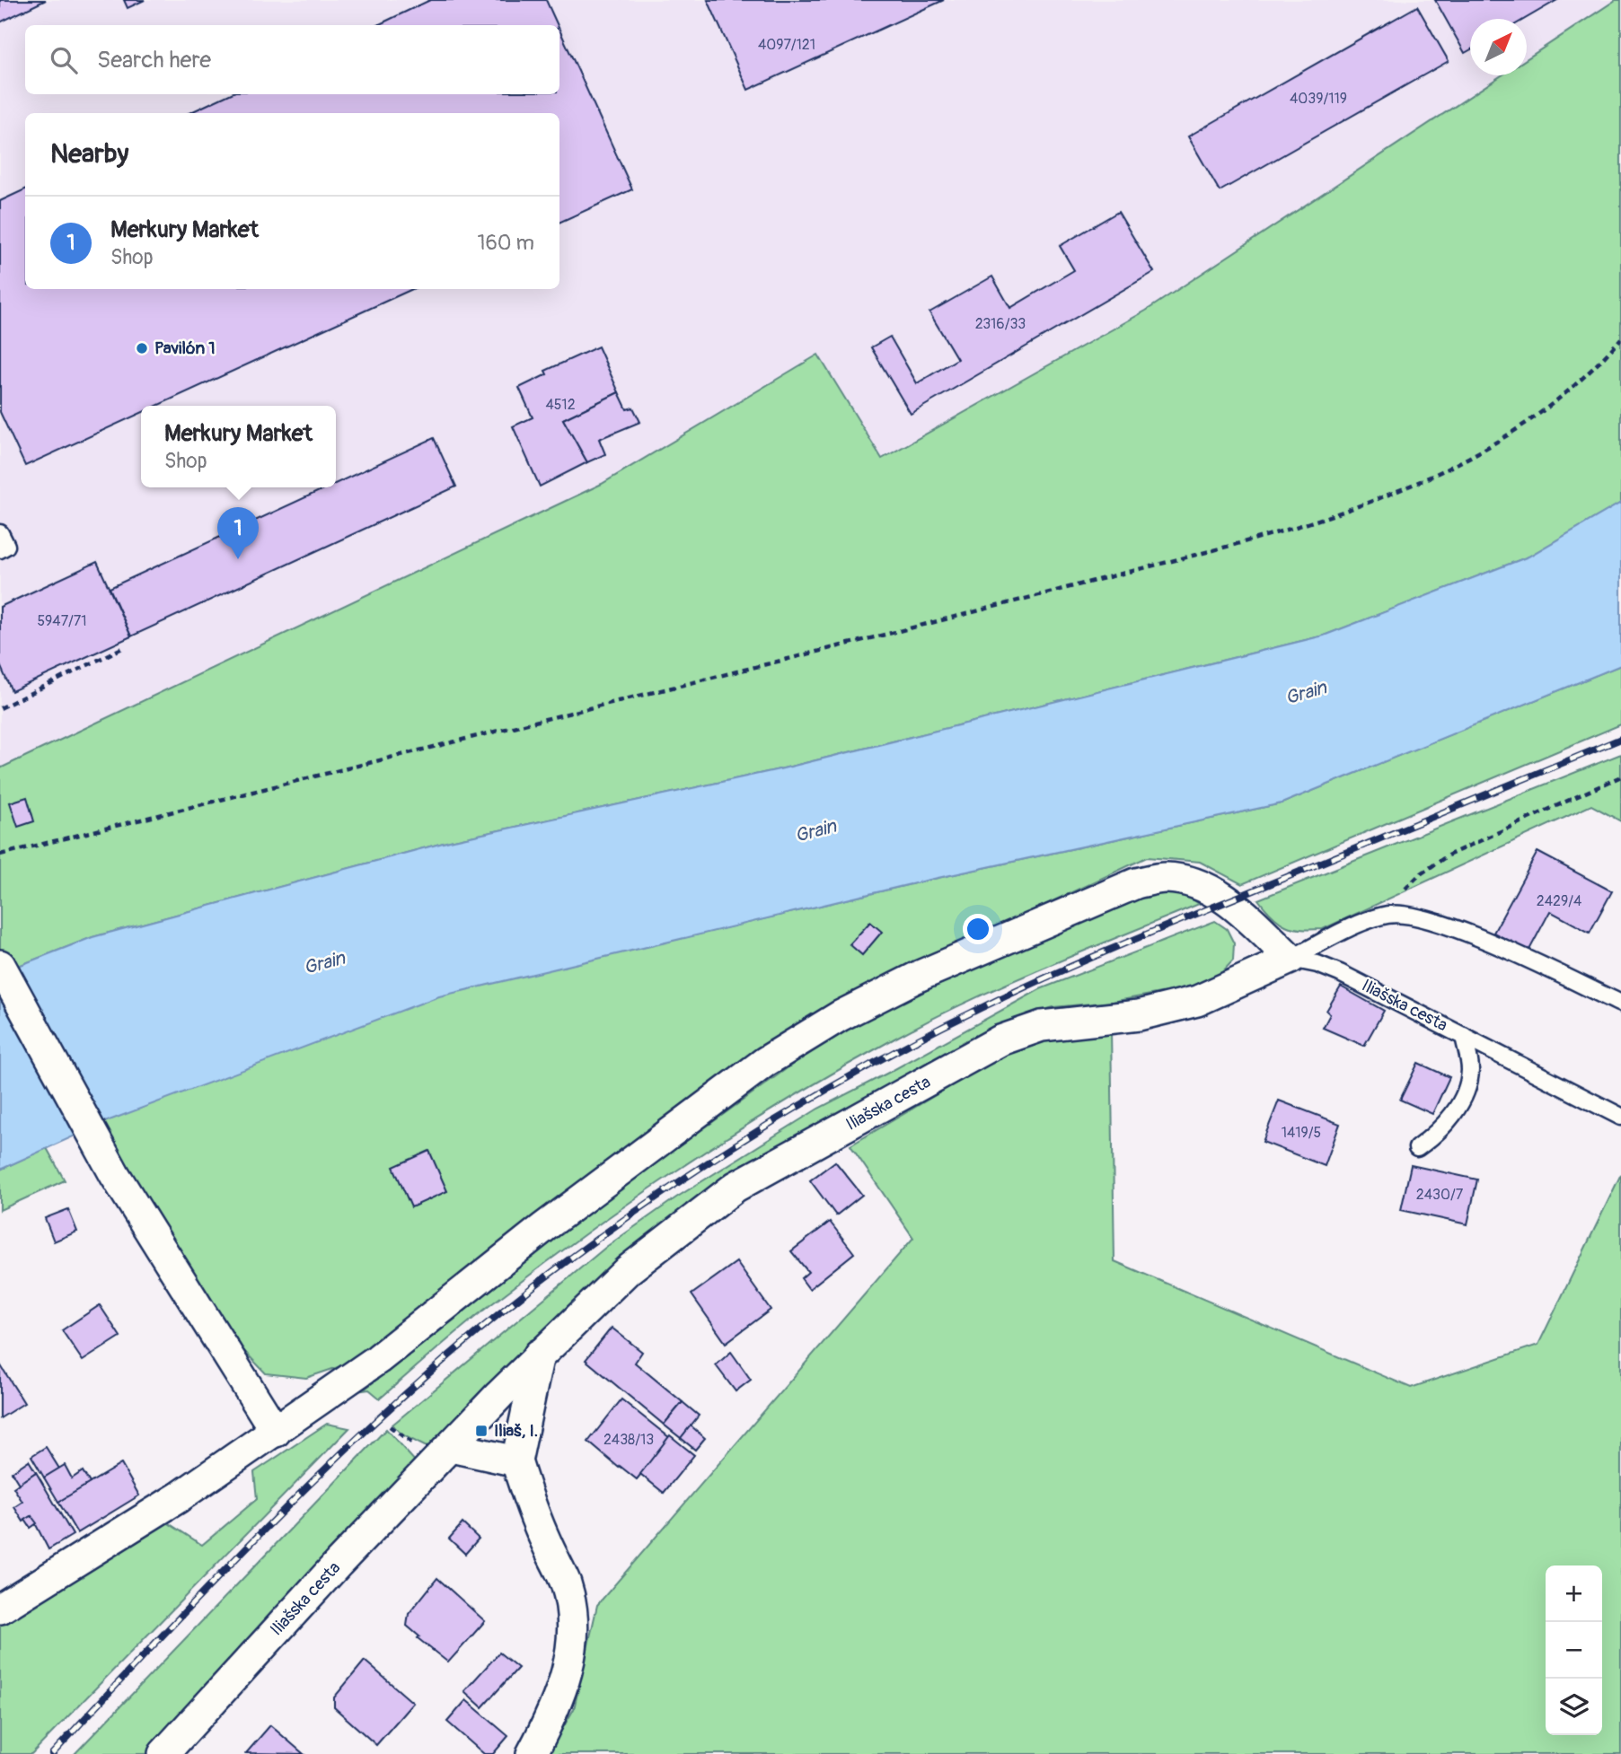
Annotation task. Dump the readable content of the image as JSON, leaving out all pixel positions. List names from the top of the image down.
{
  "streets": {
    "street": ["Iliašska cesta"]
  },
  "water": ["Grain"],
  "places": {
    "other": ["Pavilón 1"],
    "transit": ["Iliaš, I."]
  },
  "house_numbers": [
    "4097/121",
    "4039/119",
    "2316/33",
    "4512",
    "5947/71",
    "2429/4",
    "1419/5",
    "2430/7",
    "2438/13"
  ],
  "north": "top right",
  "page": {
    "search": "Search here",
    "heading": "Nearby",
    "list": [
      {
        "mark": "1",
        "name": "Merkury Market",
        "note": "Shop",
        "value": "160 m"
      }
    ],
    "popup": ["Merkury Market", "Shop"],
    "pins": "1",
    "map_buttons": ["+", "−"]
  }
}
